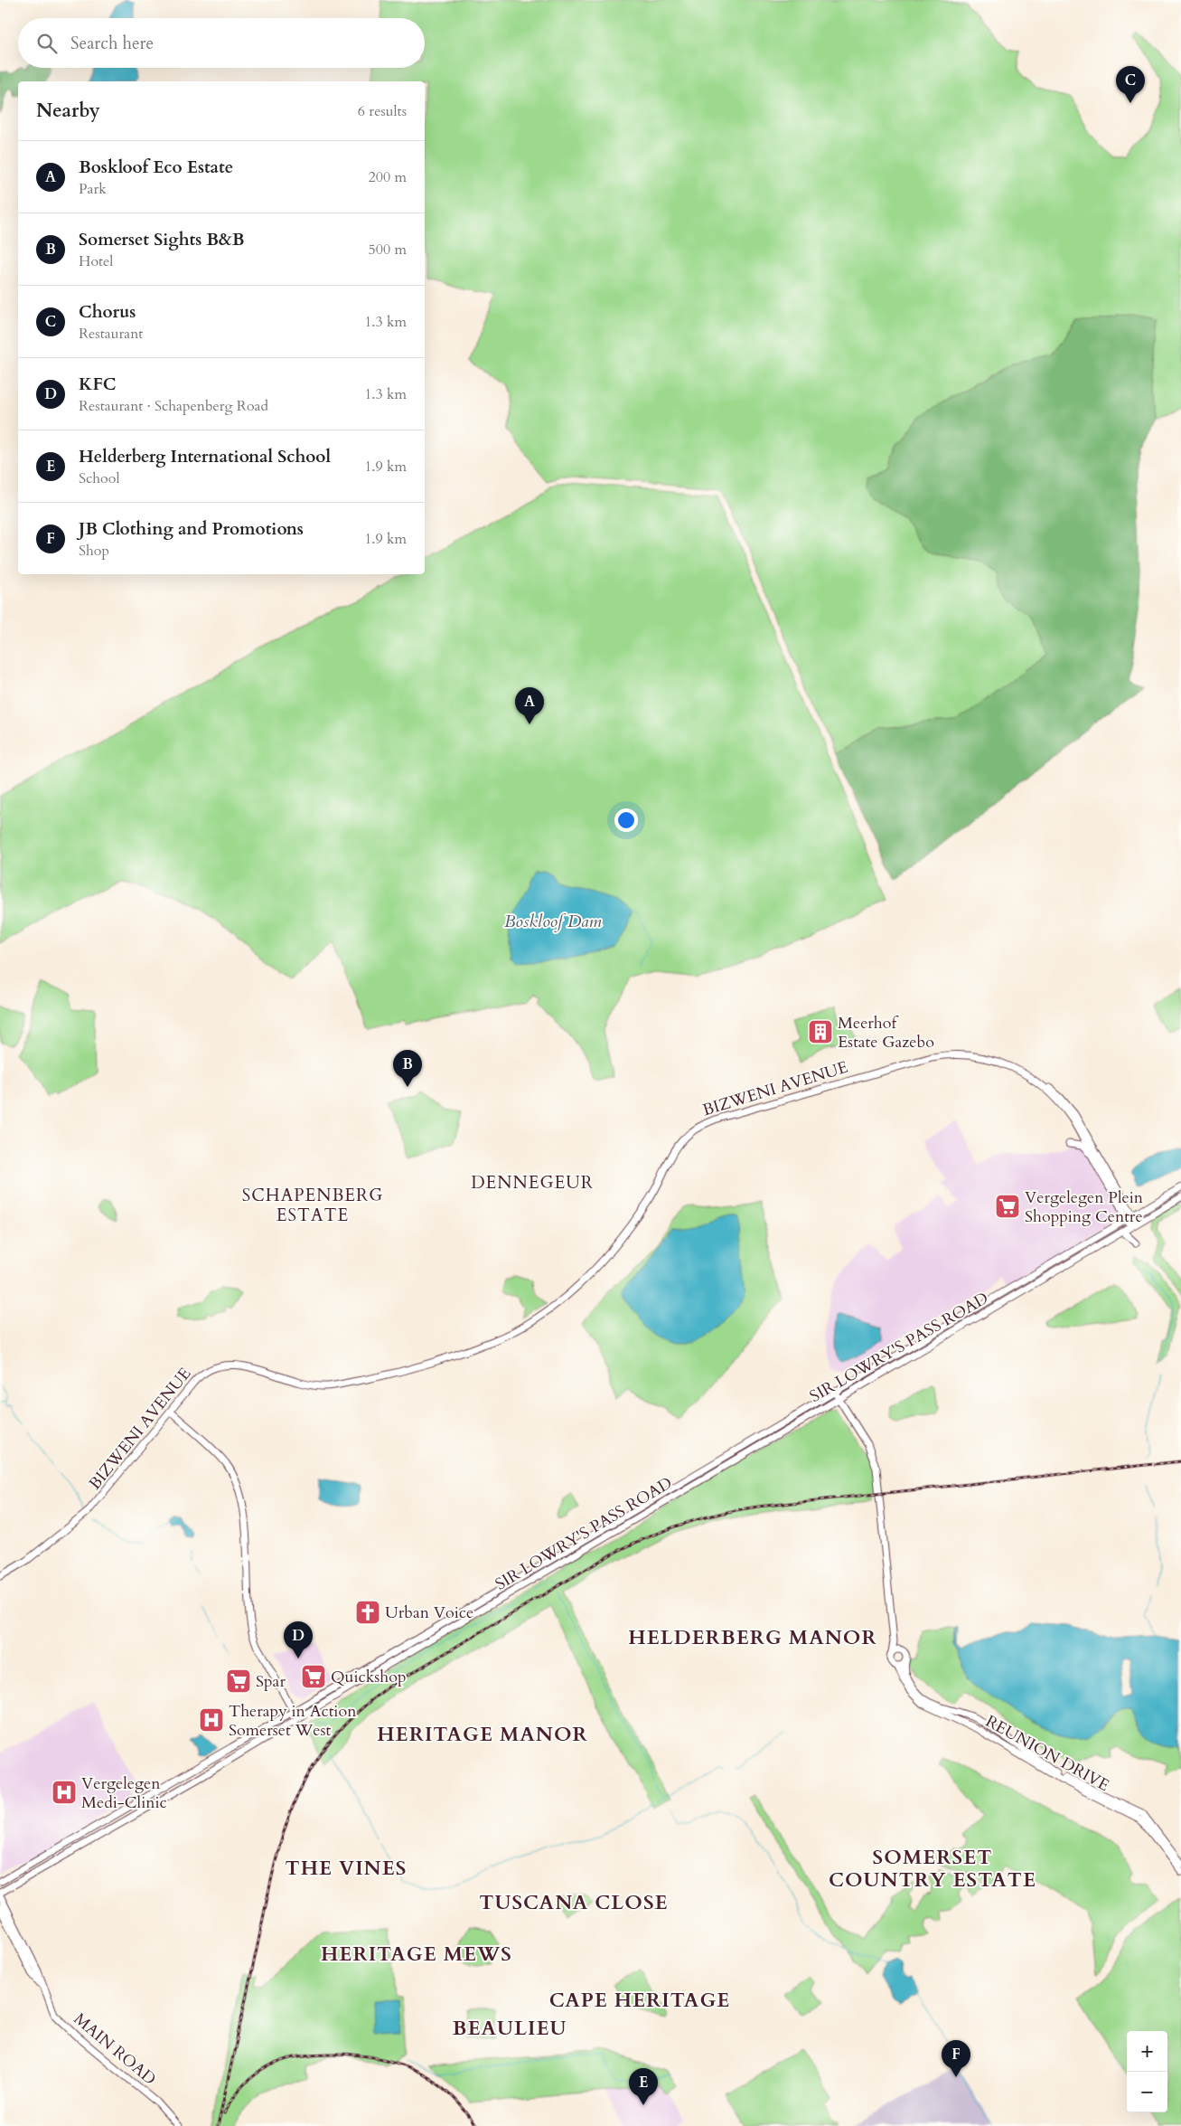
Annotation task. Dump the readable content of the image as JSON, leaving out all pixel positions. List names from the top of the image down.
{
  "streets": {
    "main road": [
      "BIZWENI AVENUE",
      "SIR LOWRY'S PASS ROAD",
      "REUNION DRIVE",
      "MAIN ROAD"
    ]
  },
  "crossings": [
    ["BIZWENI AVENUE", "SIR LOWRY'S PASS ROAD"],
    ["SIR LOWRY'S PASS ROAD", "MAIN ROAD"]
  ],
  "districts": [
    "DENNEGEUR",
    "SCHAPENBERG ESTATE",
    "HELDERBERG MANOR",
    "HERITAGE MANOR",
    "SOMERSET COUNTRY ESTATE",
    "THE VINES",
    "TUSCANA CLOSE",
    "HERITAGE MEWS",
    "CAPE HERITAGE",
    "BEAULIEU"
  ],
  "water": ["Boskloof Dam"],
  "places": {
    "building": ["Meerhof Estate Gazebo"],
    "supermarket": ["Vergelegen Plein Shopping Centre", "Quickshop", "Spar"],
    "church": ["Urban Voice"],
    "hospital": ["Therapy in Action Somerset West", "Vergelegen Medi-Clinic"]
  },
  "page": {
    "search": "Search here",
    "pins": [
      "C",
      "A",
      "B",
      "D",
      "F",
      "E"
    ],
    "heading": ["Nearby", "6 results"],
    "list": [
      {
        "mark": "A",
        "name": "Boskloof Eco Estate",
        "note": "Park",
        "value": "200 m"
      },
      {
        "mark": "B",
        "name": "Somerset Sights B&B",
        "note": "Hotel",
        "value": "500 m"
      },
      {
        "mark": "C",
        "name": "Chorus",
        "note": "Restaurant",
        "value": "1.3 km"
      },
      {
        "mark": "D",
        "name": "KFC",
        "note": "Restaurant · Schapenberg Road",
        "value": "1.3 km"
      },
      {
        "mark": "E",
        "name": "Helderberg International School",
        "note": "School",
        "value": "1.9 km"
      },
      {
        "mark": "F",
        "name": "JB Clothing and Promotions",
        "note": "Shop",
        "value": "1.9 km"
      }
    ],
    "map_buttons": ["+", "−"]
  }
}
